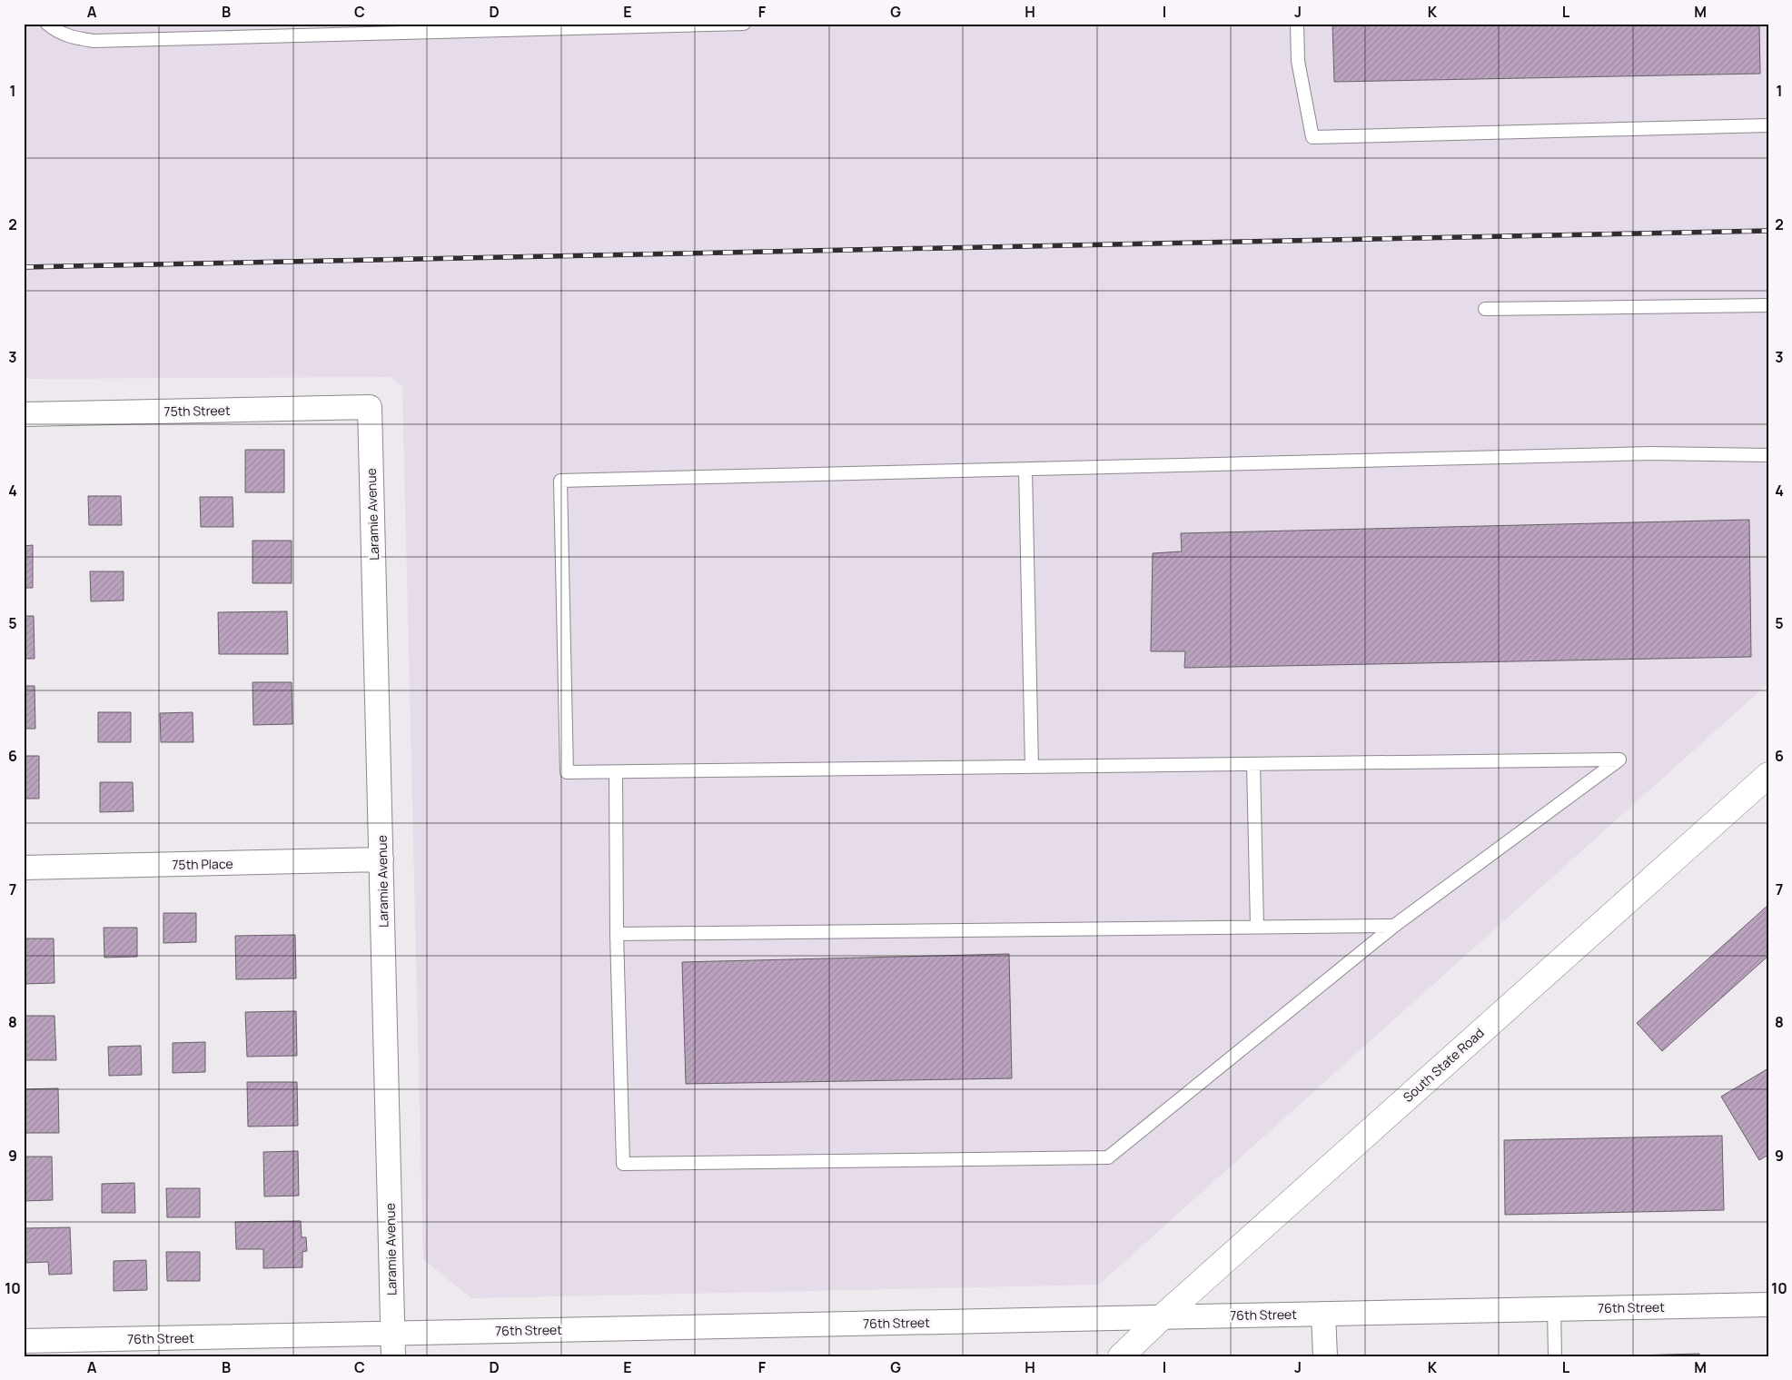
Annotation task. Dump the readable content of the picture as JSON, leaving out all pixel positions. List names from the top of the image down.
{
  "streets": {
    "street": [
      "75th Street",
      "Laramie Avenue",
      "75th Place",
      "South State Road",
      "76th Street"
    ]
  },
  "crossings": [
    ["75th Street", "Laramie Avenue"],
    ["Laramie Avenue", "75th Place"],
    ["Laramie Avenue", "76th Street"],
    ["South State Road", "76th Street"]
  ],
  "grid": {
    "columns": [
      "A",
      "B",
      "C",
      "D",
      "E",
      "F",
      "G",
      "H",
      "I",
      "J",
      "K",
      "L",
      "M"
    ],
    "rows": [
      "1",
      "2",
      "3",
      "4",
      "5",
      "6",
      "7",
      "8",
      "9",
      "10"
    ]
  }
}
